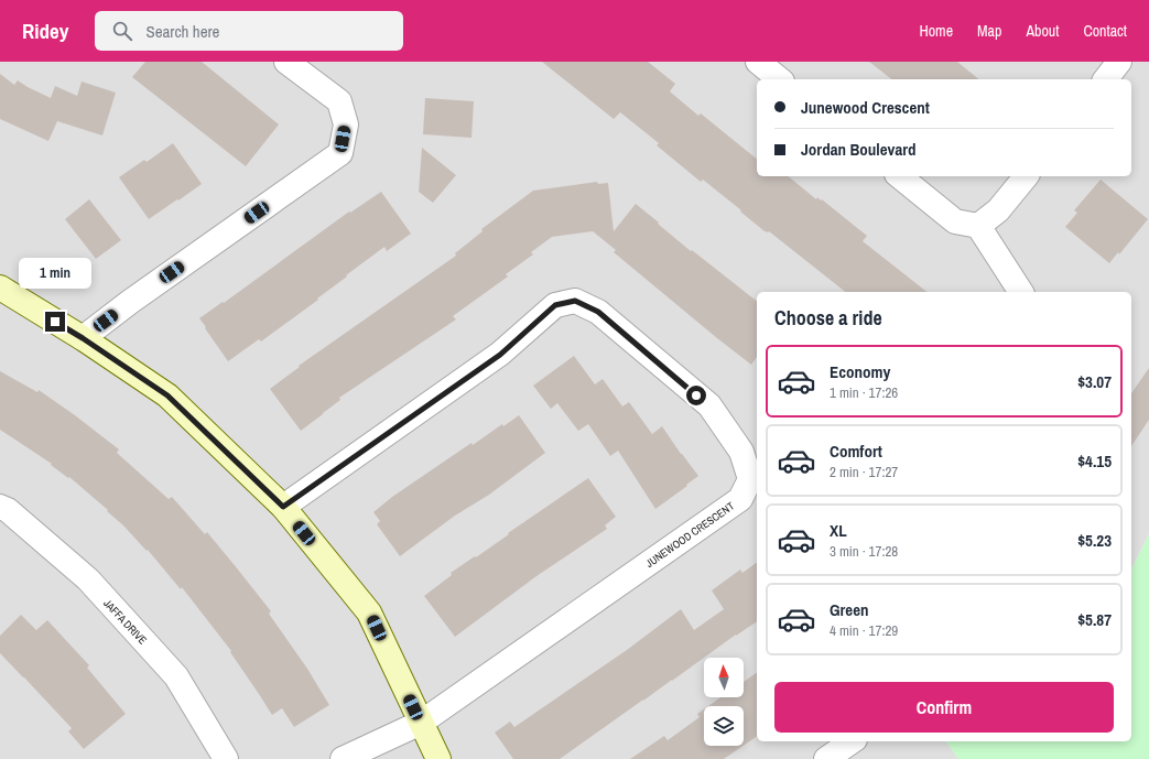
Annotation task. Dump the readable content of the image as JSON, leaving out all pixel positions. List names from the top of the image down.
{
  "streets": {
    "street": ["JUNEWOOD CRESCENT", "JAFFA DRIVE"]
  },
  "north": "top",
  "page": {
    "header": "Ridey",
    "search": "Search here",
    "nav": [
      "Home",
      "Map",
      "About",
      "Contact"
    ],
    "banner": ["Junewood Crescent", "Jordan Boulevard"],
    "bubble": "1 min",
    "heading": "Choose a ride",
    "list": [
      {
        "name": "Economy",
        "note": "1 min · 17:26",
        "value": "$3.07"
      },
      {
        "name": "Comfort",
        "note": "2 min · 17:27",
        "value": "$4.15"
      },
      {
        "name": "XL",
        "note": "3 min · 17:28",
        "value": "$5.23"
      },
      {
        "name": "Green",
        "note": "4 min · 17:29",
        "value": "$5.87"
      }
    ],
    "buttons": "Confirm"
  }
}
